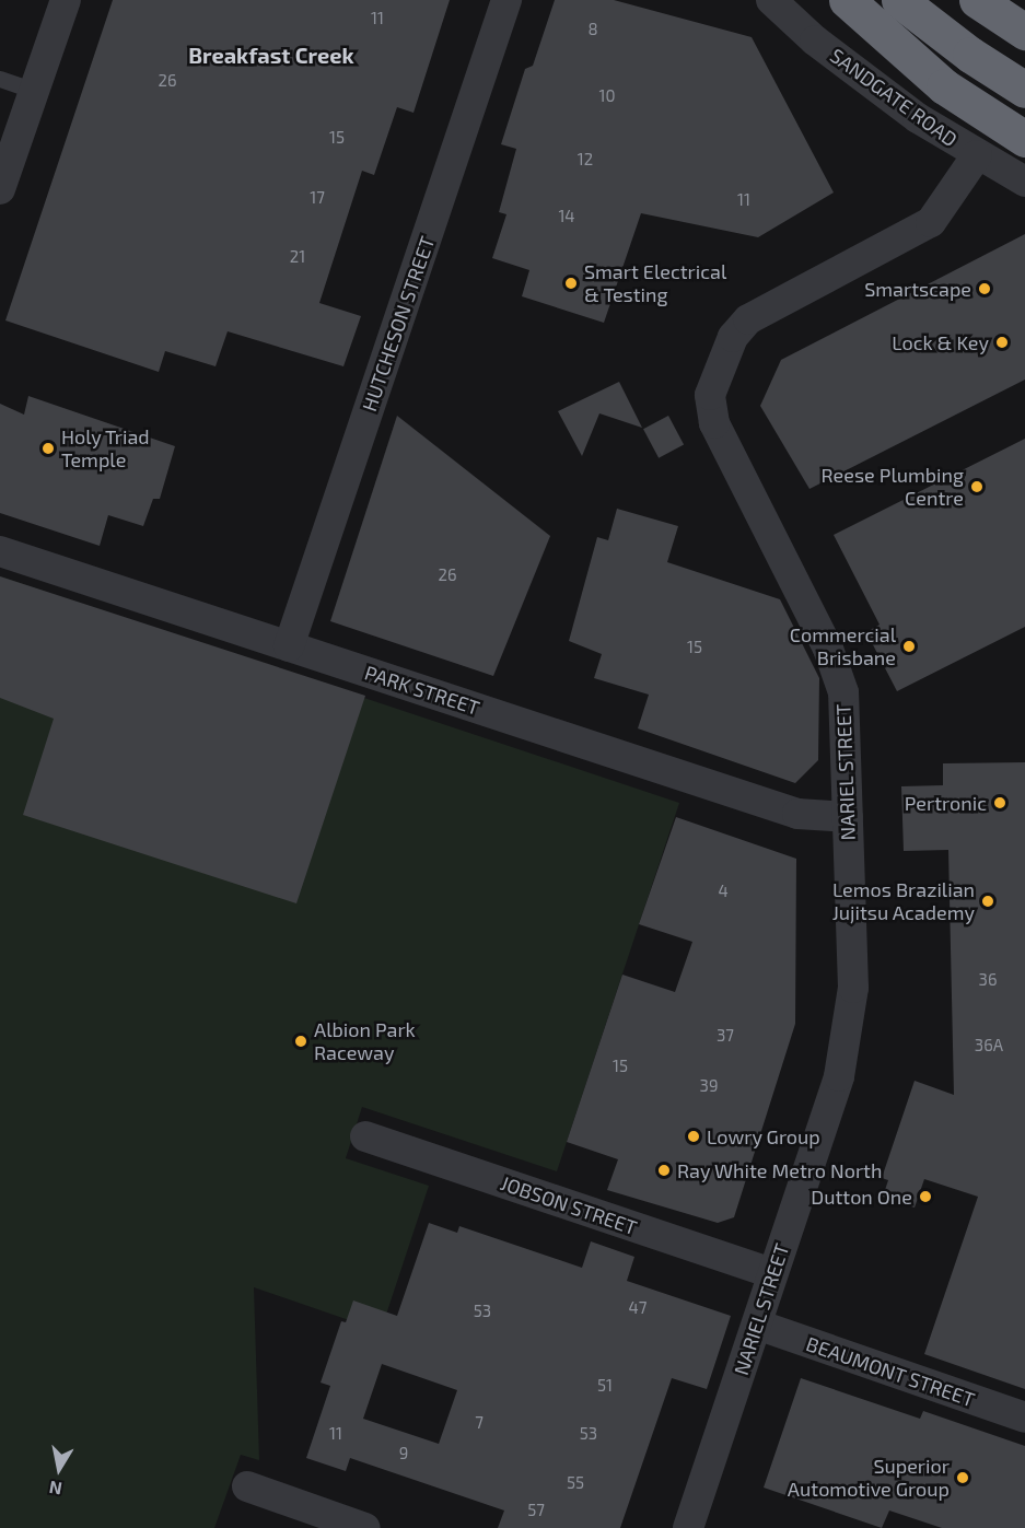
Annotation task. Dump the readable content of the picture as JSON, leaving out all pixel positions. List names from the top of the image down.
{
  "streets": {
    "street": [
      "SANDGATE ROAD",
      "HUTCHESON STREET",
      "PARK STREET",
      "NARIEL STREET",
      "JOBSON STREET",
      "BEAUMONT STREET"
    ]
  },
  "crossings": [
    ["SANDGATE ROAD", "NARIEL STREET"],
    ["HUTCHESON STREET", "PARK STREET"],
    ["PARK STREET", "NARIEL STREET"],
    ["NARIEL STREET", "JOBSON STREET"],
    ["NARIEL STREET", "BEAUMONT STREET"]
  ],
  "districts": ["Breakfast Creek"],
  "places": [
    "Smart Electrical & Testing",
    "Smartscape",
    "Lock & Key",
    "Holy Triad Temple",
    "Reese Plumbing Centre",
    "Commercial Brisbane",
    "Pertronic",
    "Lemos Brazilian Jujitsu Academy",
    "Albion Park Raceway",
    "Lowry Group",
    "Ray White Metro North",
    "Dutton One",
    "Superior Automotive Group"
  ],
  "house_numbers": [
    "11",
    "8",
    "26",
    "10",
    "15",
    "12",
    "17",
    "11",
    "14",
    "21",
    "26",
    "15",
    "4",
    "36",
    "37",
    "36A",
    "15",
    "39",
    "47",
    "53",
    "51",
    "7",
    "11",
    "53",
    "9",
    "55",
    "57"
  ],
  "north": "bottom"
}
